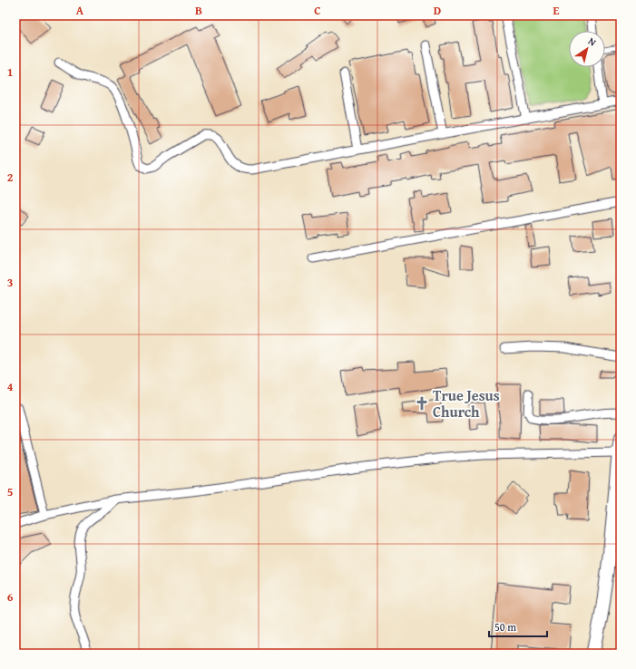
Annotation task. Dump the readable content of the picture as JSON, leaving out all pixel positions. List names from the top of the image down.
{
  "places": {
    "church": ["True Jesus Church"]
  },
  "scale_bar": "50 m",
  "north": "top right",
  "grid": {
    "columns": [
      "A",
      "B",
      "C",
      "D",
      "E"
    ],
    "rows": [
      "1",
      "2",
      "3",
      "4",
      "5",
      "6"
    ]
  }
}
